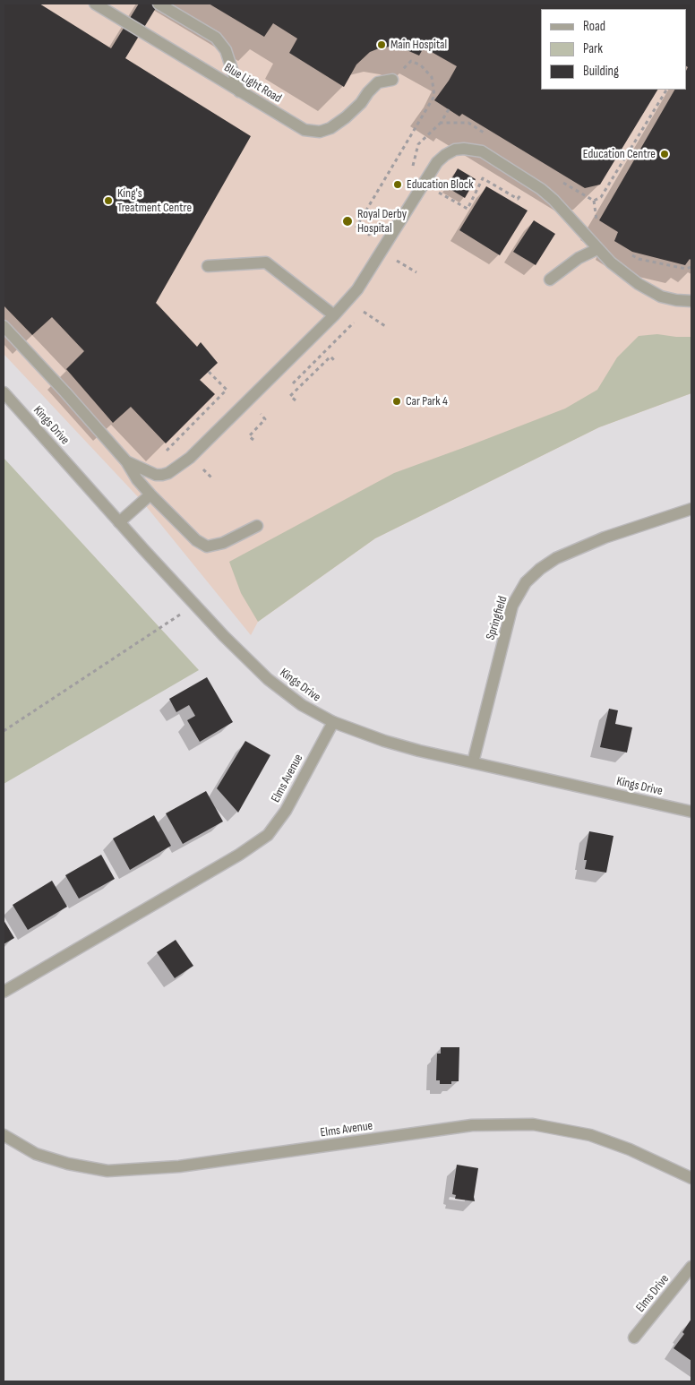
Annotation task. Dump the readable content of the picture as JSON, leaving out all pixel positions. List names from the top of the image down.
{
  "streets": {
    "street": [
      "Blue Light Road",
      "Kings Drive",
      "Springfield",
      "Elms Avenue",
      "Elms Drive"
    ]
  },
  "crossings": [
    ["Kings Drive", "Springfield"],
    ["Kings Drive", "Elms Avenue"]
  ],
  "places": [
    "Main Hospital",
    "Education Centre",
    "Education Block",
    "King's Treatment Centre",
    "Royal Derby Hospital",
    "Car Park 4"
  ],
  "legend": ["Road", "Park", "Building"]
}
